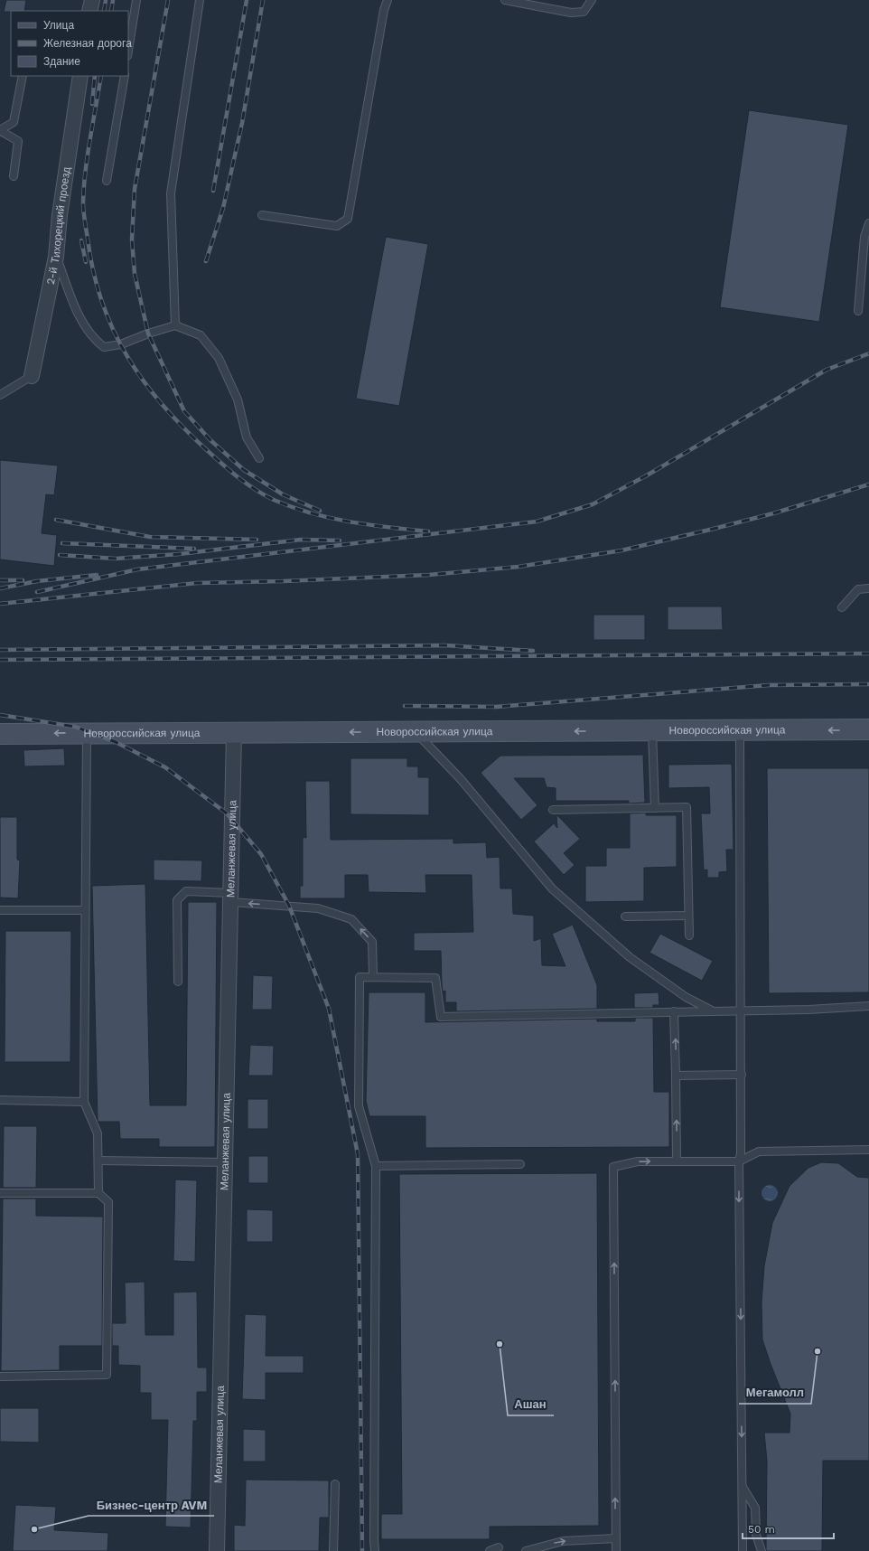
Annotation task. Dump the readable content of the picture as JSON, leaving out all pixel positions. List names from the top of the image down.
{
  "streets": {
    "main road": ["Новороссийская улица"],
    "street": ["2-й Тихорецкий проезд", "Меланжевая улица"]
  },
  "crossings": [
    ["Новороссийская улица", "Меланжевая улица"]
  ],
  "one_way": ["Новороссийская улица"],
  "places": ["Ашан", "Мегамолл", "Бизнес-центр AVM"],
  "legend": ["Улица", "Железная дорога", "Здание"],
  "scale_bar": "50 m"
}
